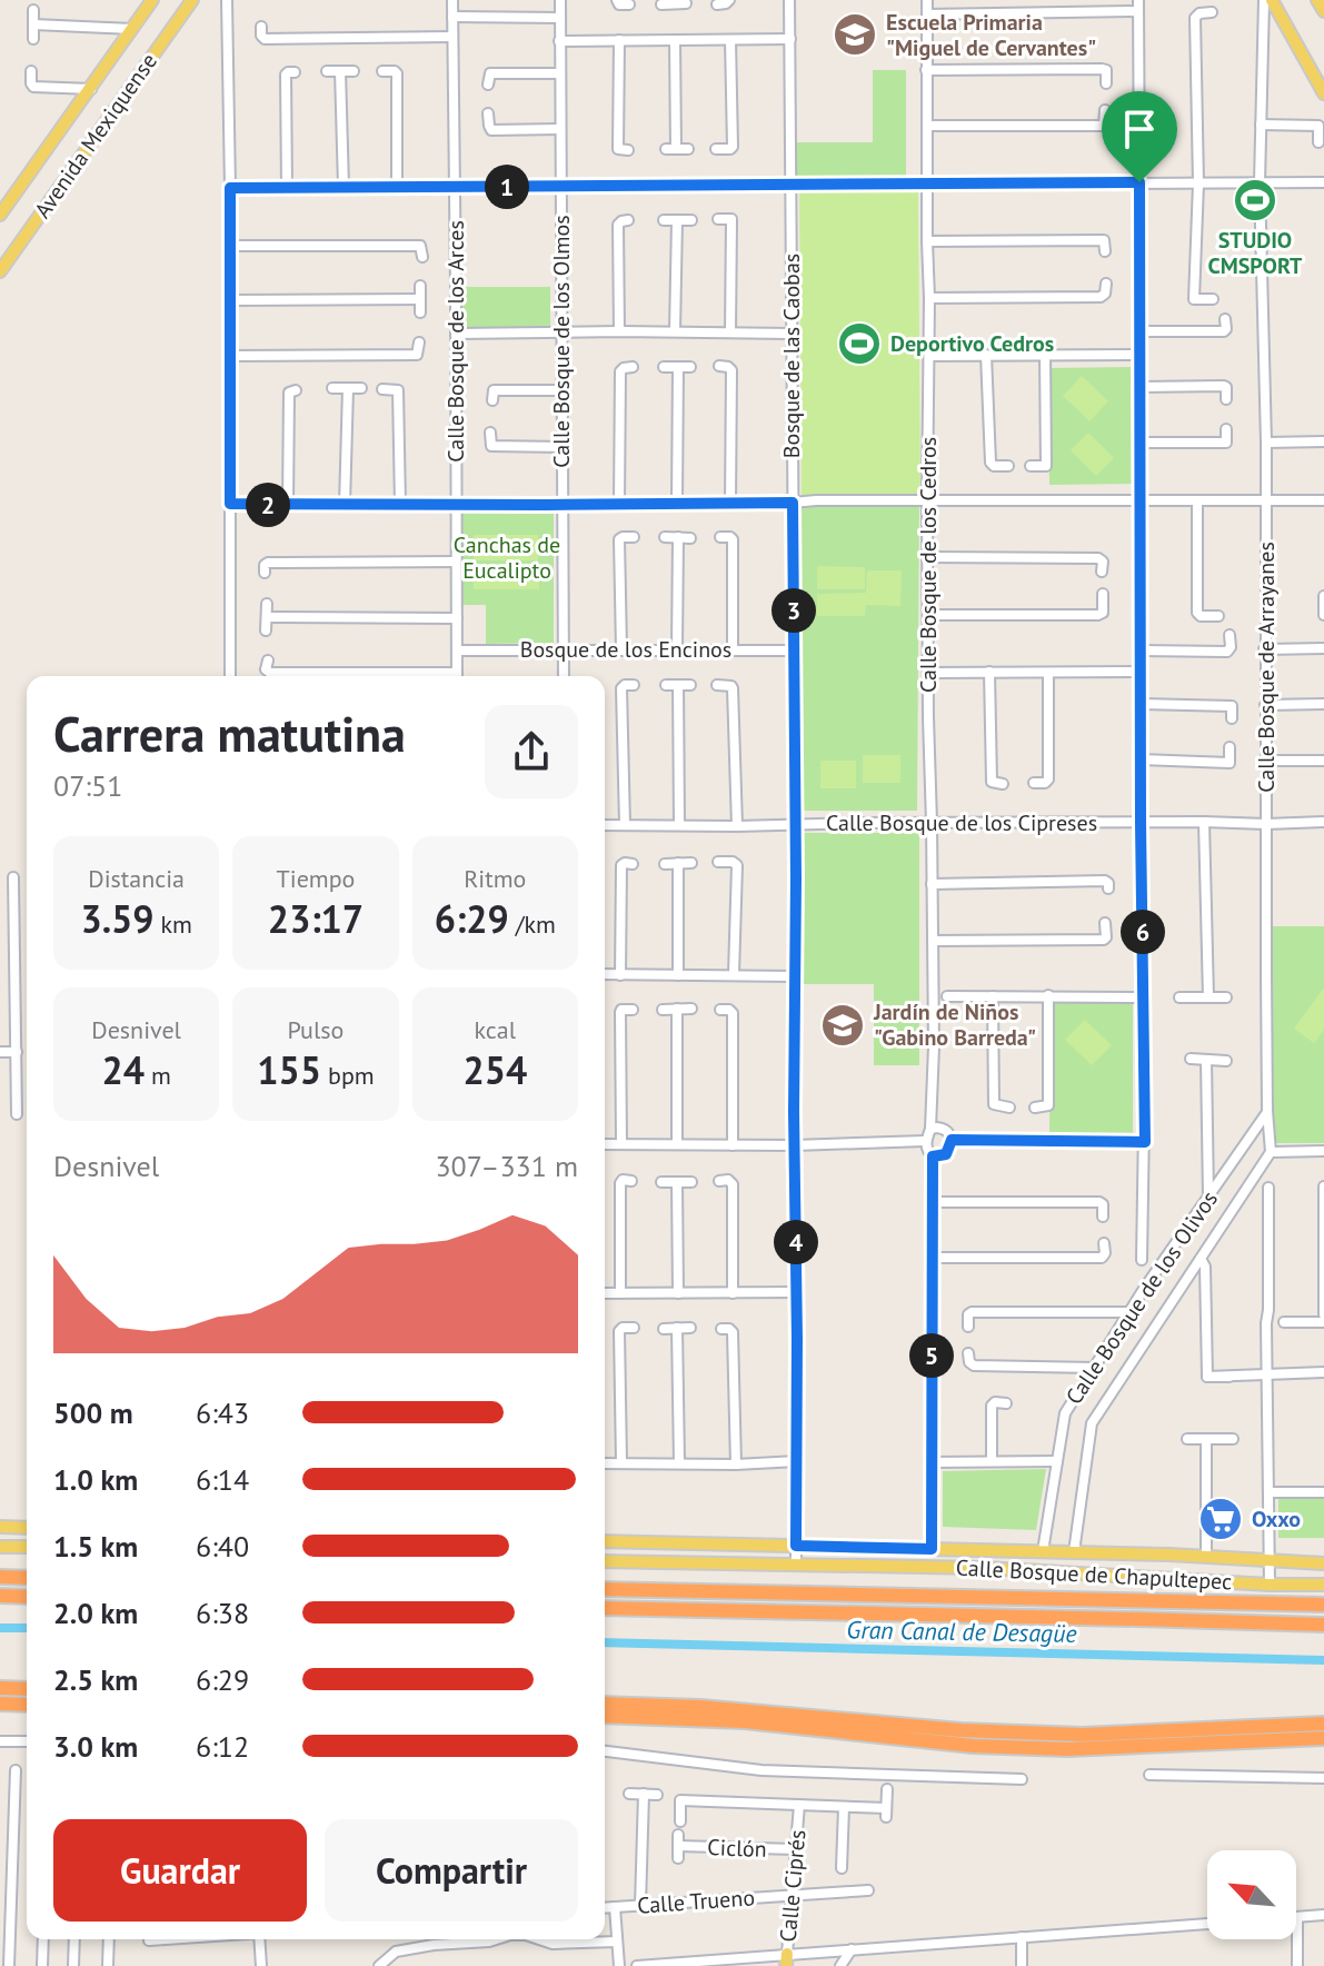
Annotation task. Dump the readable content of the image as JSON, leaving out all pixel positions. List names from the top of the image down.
{
  "streets": {
    "main road": ["Avenida Mexiquense", "Calle Bosque de Chapultepec"],
    "street": [
      "Calle Bosque de los Arces",
      "Calle Bosque de los Olmos",
      "Bosque de las Caobas",
      "Calle Bosque de los Cedros",
      "Bosque de los Encinos",
      "Calle Bosque de Arrayanes",
      "Calle Bosque de los Cipreses",
      "Calle Bosque de los Olivos",
      "Ciclón",
      "Calle Ciprés",
      "Calle Trueno"
    ]
  },
  "crossings": [
    ["Calle Bosque de los Arces", "Bosque de los Encinos"],
    ["Calle Bosque de los Olmos", "Bosque de los Encinos"],
    ["Bosque de las Caobas", "Bosque de los Encinos"],
    ["Bosque de las Caobas", "Calle Bosque de los Cipreses"],
    ["Bosque de las Caobas", "Calle Bosque de Chapultepec"],
    ["Calle Bosque de los Cedros", "Calle Bosque de los Cipreses"],
    ["Calle Bosque de Arrayanes", "Calle Bosque de los Cipreses"],
    ["Calle Bosque de Arrayanes", "Calle Bosque de los Olivos"],
    ["Calle Bosque de los Olivos", "Calle Bosque de Chapultepec"],
    ["Ciclón", "Calle Ciprés"],
    ["Calle Ciprés", "Calle Trueno"]
  ],
  "water": ["Gran Canal de Desagüe"],
  "parks": ["Canchas de Eucalipto"],
  "places": {
    "school or university": ["Escuela Primaria \"Miguel de Cervantes\"", "Jardín de Niños \"Gabino Barreda\""],
    "sports": ["STUDIO CMSPORT", "Deportivo Cedros"],
    "supermarket": ["Oxxo"]
  },
  "north": "top left",
  "page": {
    "pins": [
      "1",
      "2",
      "3",
      "6",
      "4",
      "5"
    ],
    "heading": ["Carrera matutina", "07:51"],
    "stats": [
      ["Distancia", "3.59 km"],
      ["Tiempo", "23:17"],
      ["Ritmo", "6:29 /km"],
      ["Desnivel", "24 m"],
      ["Pulso", "155 bpm"],
      ["kcal", "254"]
    ],
    "chart": ["Desnivel", "307–331 m"],
    "list": [
      {
        "name": "500 m",
        "note": "6:43"
      },
      {
        "name": "1.0 km",
        "note": "6:14"
      },
      {
        "name": "1.5 km",
        "note": "6:40"
      },
      {
        "name": "2.0 km",
        "note": "6:38"
      },
      {
        "name": "2.5 km",
        "note": "6:29"
      },
      {
        "name": "3.0 km",
        "note": "6:12"
      }
    ],
    "buttons": ["Guardar", "Compartir"]
  }
}
